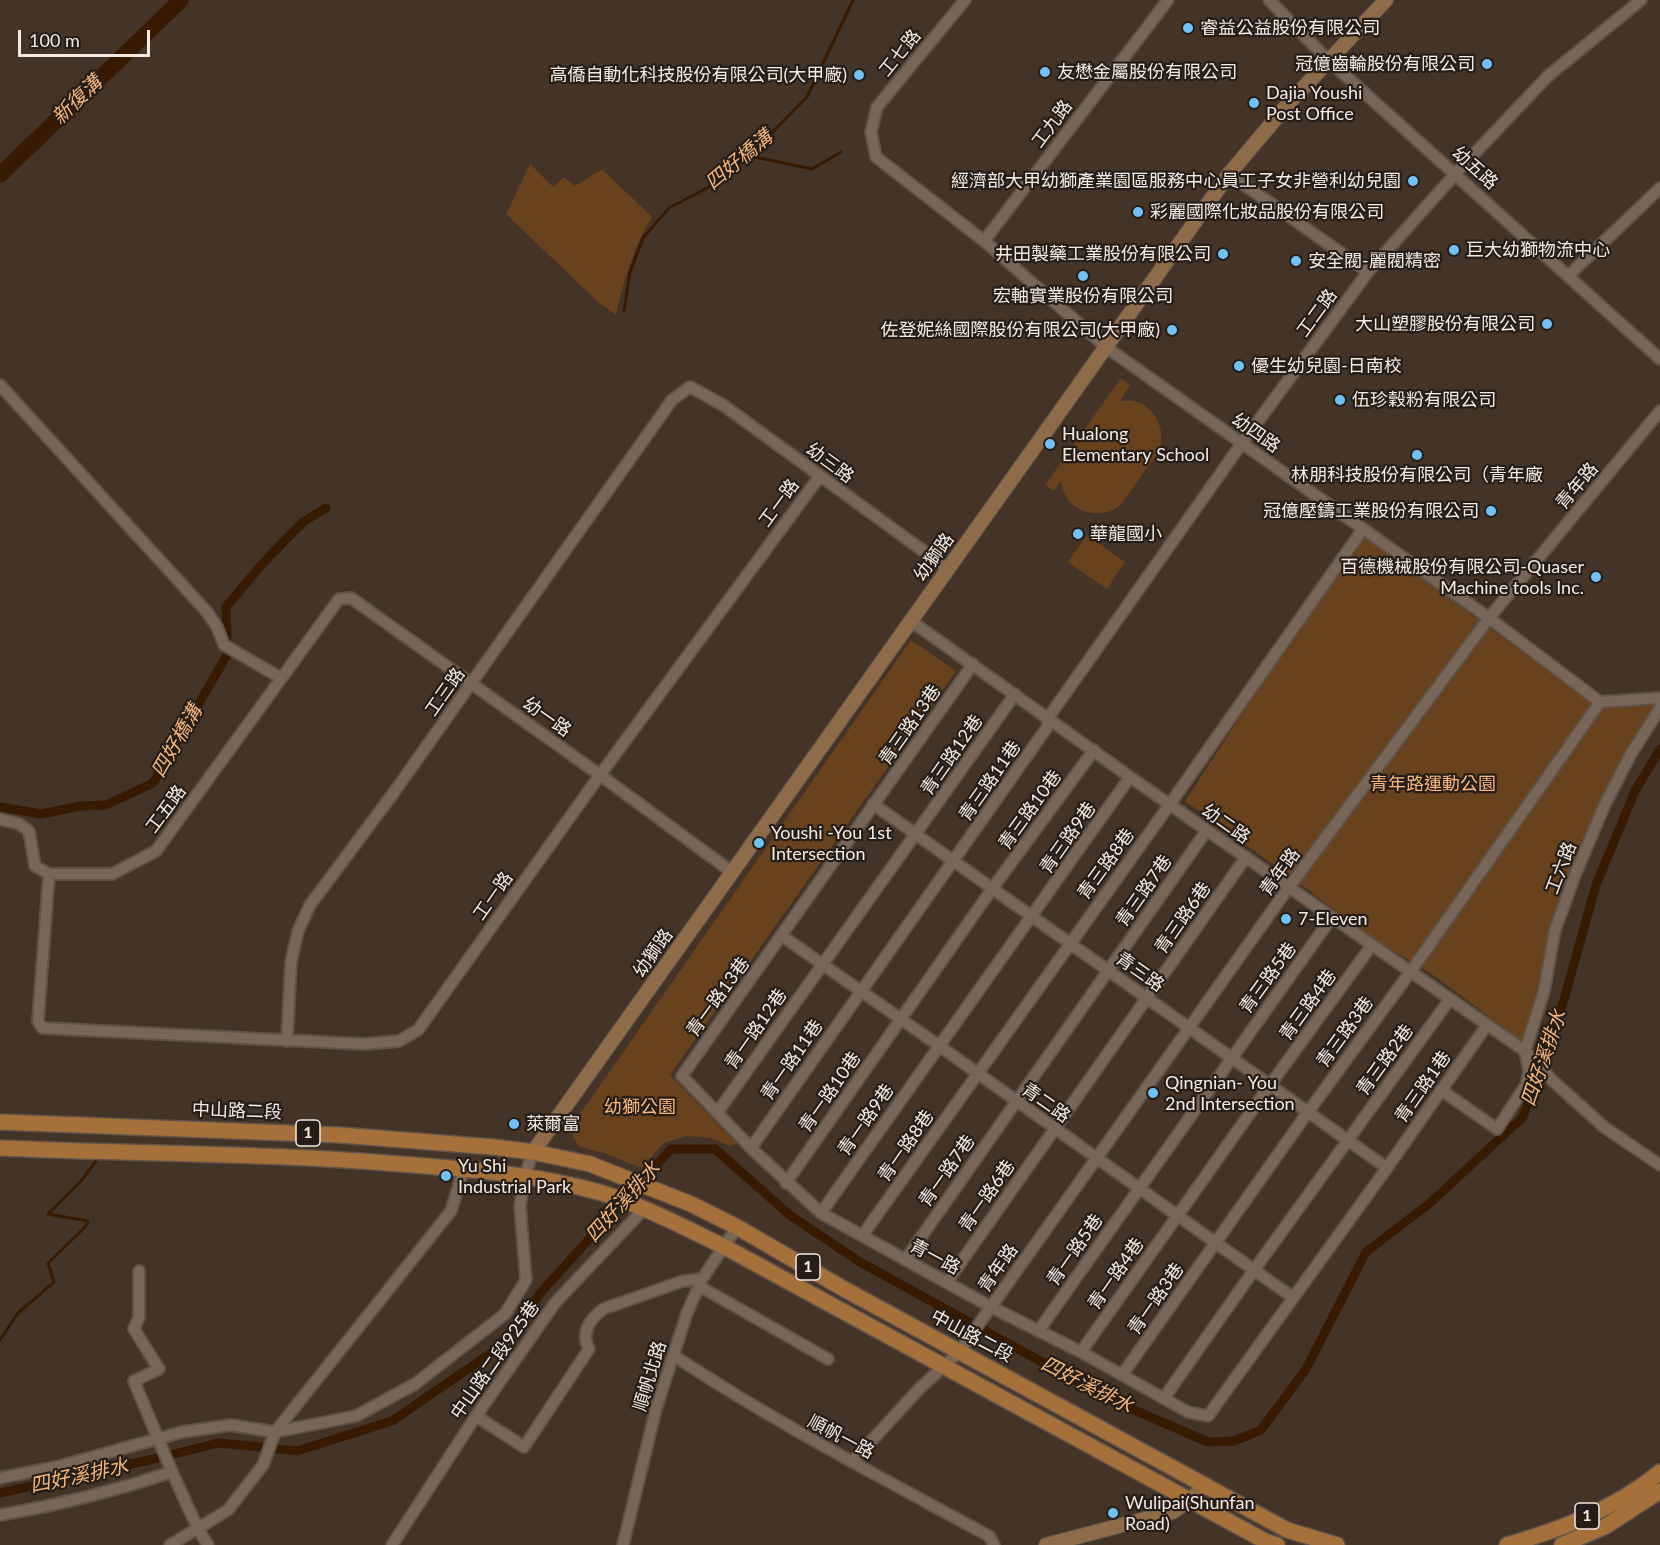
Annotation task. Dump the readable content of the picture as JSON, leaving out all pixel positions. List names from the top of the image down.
{
  "streets": {
    "main road": ["中山路二段", "1"],
    "street": [
      "工七路",
      "工九路",
      "幼五路",
      "工二路",
      "幼四路",
      "幼三路",
      "青年路",
      "工一路",
      "幼獅路",
      "工三路",
      "幼一路",
      "青三路13巷",
      "青三路12巷",
      "青三路11巷",
      "工五路",
      "青三路10巷",
      "幼二路",
      "青三路9巷",
      "青三路8巷",
      "工六路",
      "青三路7巷",
      "青三路6巷",
      "青三路",
      "青三路5巷",
      "青一路13巷",
      "青三路4巷",
      "青一路12巷",
      "青三路3巷",
      "青一路11巷",
      "青三路2巷",
      "青三路1巷",
      "青一路10巷",
      "青二路",
      "青一路9巷",
      "青一路8巷",
      "青一路7巷",
      "青一路6巷",
      "青一路5巷",
      "青一路",
      "青一路4巷",
      "青一路3巷",
      "中山路二段925巷",
      "順帆北路",
      "順帆一路"
    ]
  },
  "crossings": [
    ["工七路", "幼四路"],
    ["工九路", "幼四路"],
    ["幼五路", "工二路"],
    ["幼五路", "幼獅路"],
    ["工二路", "幼四路"],
    ["工二路", "青三路11巷"],
    ["工二路", "幼二路"],
    ["幼四路", "青年路"],
    ["幼四路", "幼獅路"],
    ["幼四路", "青三路8巷"],
    ["幼四路", "青三路3巷"],
    ["幼三路", "工一路"],
    ["幼三路", "幼獅路"],
    ["幼三路", "工三路"],
    ["青年路", "幼二路"],
    ["青年路", "青三路"],
    ["青年路", "青二路"],
    ["青年路", "中山路二段"],
    ["青年路", "1"],
    ["青年路", "青一路"],
    ["青年路", "順帆一路"],
    ["工一路", "工三路"],
    ["工一路", "幼一路"],
    ["工一路", "工五路"],
    ["幼獅路", "幼一路"],
    ["幼獅路", "幼二路"],
    ["幼獅路", "中山路二段"],
    ["工三路", "幼一路"],
    ["幼一路", "工五路"],
    ["青三路13巷", "幼二路"],
    ["青三路13巷", "青三路"],
    ["青三路13巷", "青一路13巷"],
    ["青三路13巷", "青二路"],
    ["青三路12巷", "幼二路"],
    ["青三路12巷", "青三路"],
    ["青三路12巷", "青一路12巷"],
    ["青三路12巷", "青二路"],
    ["青三路11巷", "幼二路"],
    ["青三路11巷", "青三路"],
    ["青三路11巷", "青一路11巷"],
    ["青三路11巷", "青二路"],
    ["青三路10巷", "幼二路"],
    ["青三路10巷", "青三路"],
    ["青三路10巷", "青一路10巷"],
    ["青三路10巷", "青二路"],
    ["幼二路", "青三路9巷"],
    ["幼二路", "青三路8巷"],
    ["幼二路", "工六路"],
    ["幼二路", "青三路7巷"],
    ["幼二路", "青三路6巷"],
    ["幼二路", "青三路5巷"],
    ["幼二路", "青三路4巷"],
    ["幼二路", "青三路3巷"],
    ["幼二路", "青三路2巷"],
    ["幼二路", "青三路1巷"],
    ["青三路9巷", "青三路"],
    ["青三路9巷", "青二路"],
    ["青三路9巷", "青一路9巷"],
    ["青三路8巷", "青三路"],
    ["青三路8巷", "青二路"],
    ["青三路8巷", "青一路8巷"],
    ["青三路7巷", "青三路"],
    ["青三路7巷", "青二路"],
    ["青三路7巷", "青一路7巷"],
    ["青三路6巷", "青三路"],
    ["青三路6巷", "青二路"],
    ["青三路6巷", "青一路6巷"],
    ["青三路", "青三路5巷"],
    ["青三路", "青三路4巷"],
    ["青三路", "青三路3巷"],
    ["青三路", "青三路2巷"],
    ["青三路", "青三路1巷"],
    ["青三路5巷", "青二路"],
    ["青三路5巷", "青一路5巷"],
    ["青一路13巷", "青二路"],
    ["青一路13巷", "青一路"],
    ["青三路4巷", "青二路"],
    ["青三路4巷", "青一路4巷"],
    ["青一路12巷", "青二路"],
    ["青一路12巷", "青一路"],
    ["青三路3巷", "青二路"],
    ["青三路3巷", "青一路3巷"],
    ["青一路11巷", "青二路"],
    ["青一路11巷", "青一路"],
    ["青三路2巷", "青二路"],
    ["青三路2巷", "青一路"],
    ["青三路1巷", "青二路"],
    ["青三路1巷", "青一路"],
    ["青一路10巷", "青二路"],
    ["青一路10巷", "青一路"],
    ["青二路", "青一路9巷"],
    ["青二路", "青一路8巷"],
    ["青二路", "青一路7巷"],
    ["青二路", "青一路6巷"],
    ["青二路", "青一路5巷"],
    ["青二路", "青一路4巷"],
    ["青二路", "青一路3巷"],
    ["中山路二段", "順帆北路"],
    ["青一路9巷", "青一路"],
    ["1", "中山路二段925巷"],
    ["1", "順帆北路"],
    ["青一路8巷", "青一路"],
    ["青一路7巷", "青一路"],
    ["青一路6巷", "青一路"],
    ["青一路5巷", "青一路"],
    ["青一路", "青一路4巷"],
    ["青一路", "青一路3巷"],
    ["順帆北路", "順帆一路"]
  ],
  "water": ["新復溝", "四好橋溝", "四好溪排水"],
  "parks": ["青年路運動公園", "幼獅公園"],
  "places": [
    "睿益公益股份有限公司",
    "冠億齒輪股份有限公司",
    "友懋金屬股份有限公司",
    "高僑自動化科技股份有限公司(大甲廠)",
    "Dajia Youshi Post Office",
    "經濟部大甲幼獅產業園區服務中心員工子女非營利幼兒園",
    "彩麗國際化妝品股份有限公司",
    "巨大幼獅物流中心",
    "井田製藥工業股份有限公司",
    "安全閥-麗閥精密",
    "宏軸實業股份有限公司",
    "大山塑膠股份有限公司",
    "佐登妮絲國際股份有限公司(大甲廠)",
    "優生幼兒園-日南校",
    "伍珍穀粉有限公司",
    "Hualong Elementary School",
    "林朋科技股份有限公司（青年廠",
    "冠億壓鑄工業股份有限公司",
    "華龍國小",
    "百德機械股份有限公司-Quaser Machine tools Inc.",
    "Youshi -You 1st Intersection",
    "7-Eleven",
    "Qingnian- You 2nd Intersection",
    "萊爾富",
    "Yu Shi Industrial Park",
    "Wulipai(Shunfan Road)"
  ],
  "scale_bar": "100 m"
}
